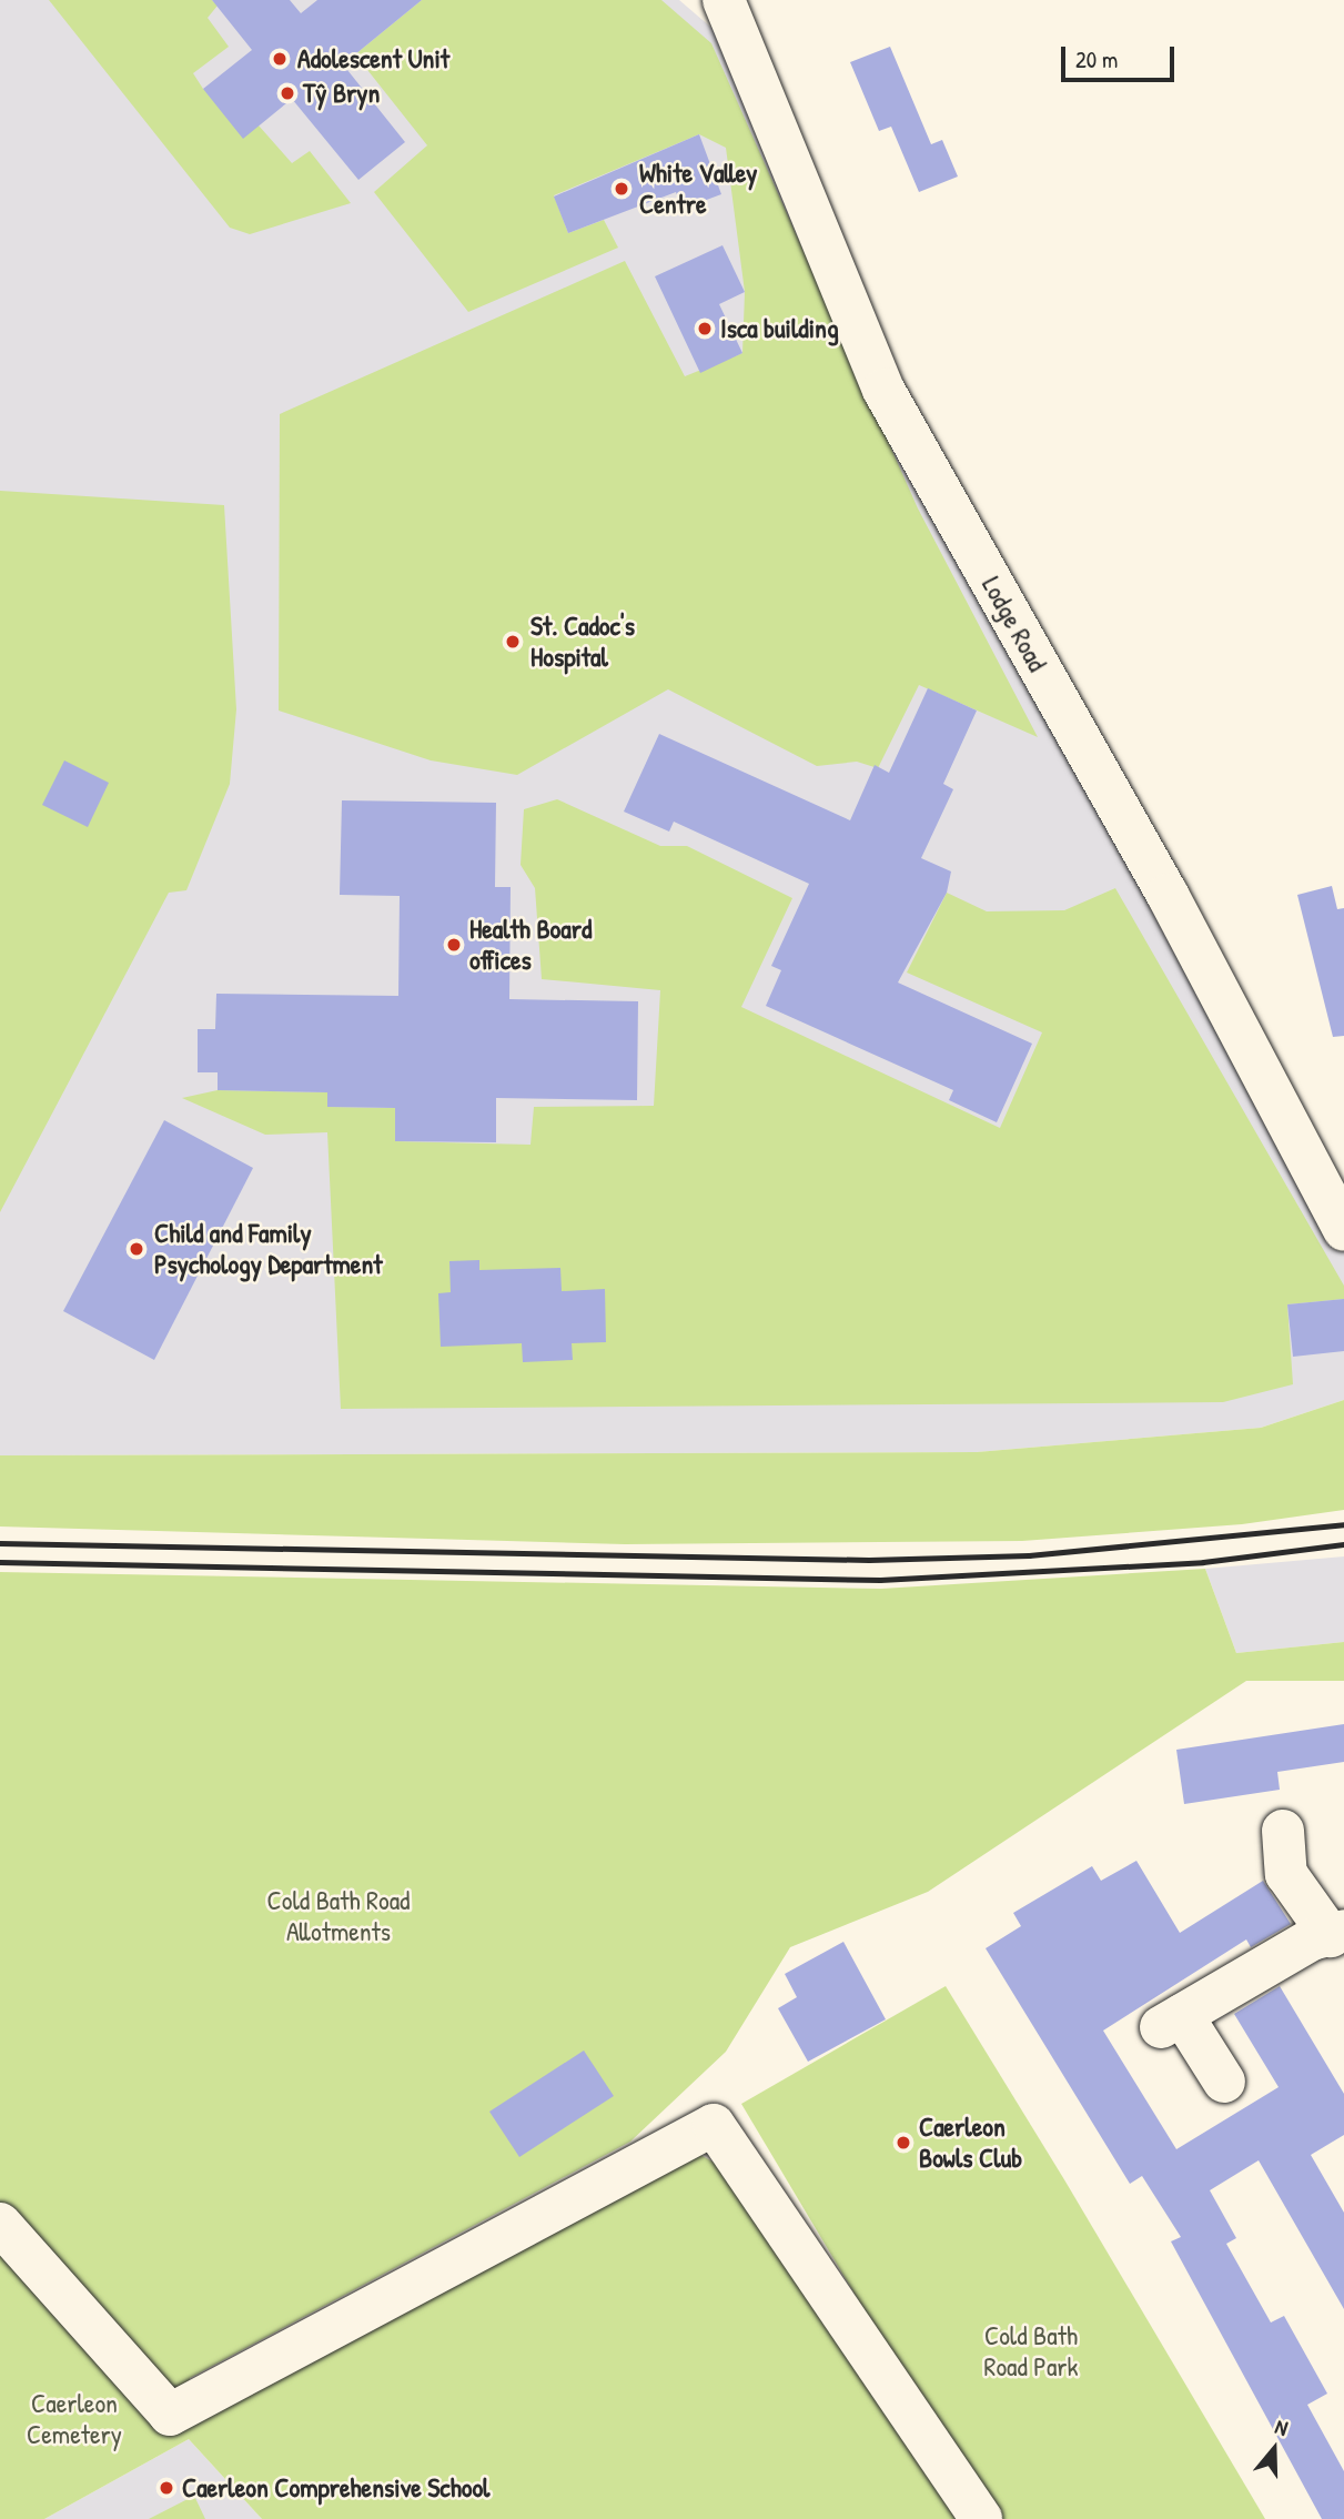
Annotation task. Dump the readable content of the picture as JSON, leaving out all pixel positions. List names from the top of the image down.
{
  "streets": {
    "street": ["Lodge Road"]
  },
  "parks": ["Cold Bath Road Allotments", "Cold Bath Road Park", "Caerleon Cemetery"],
  "places": [
    "Adolescent Unit",
    "Tŷ Bryn",
    "White Valley Centre",
    "Isca building",
    "St. Cadoc's Hospital",
    "Health Board offices",
    "Child and Family Psychology Department",
    "Caerleon Bowls Club",
    "Caerleon Comprehensive School"
  ],
  "scale_bar": "20 m",
  "north": "top"
}
